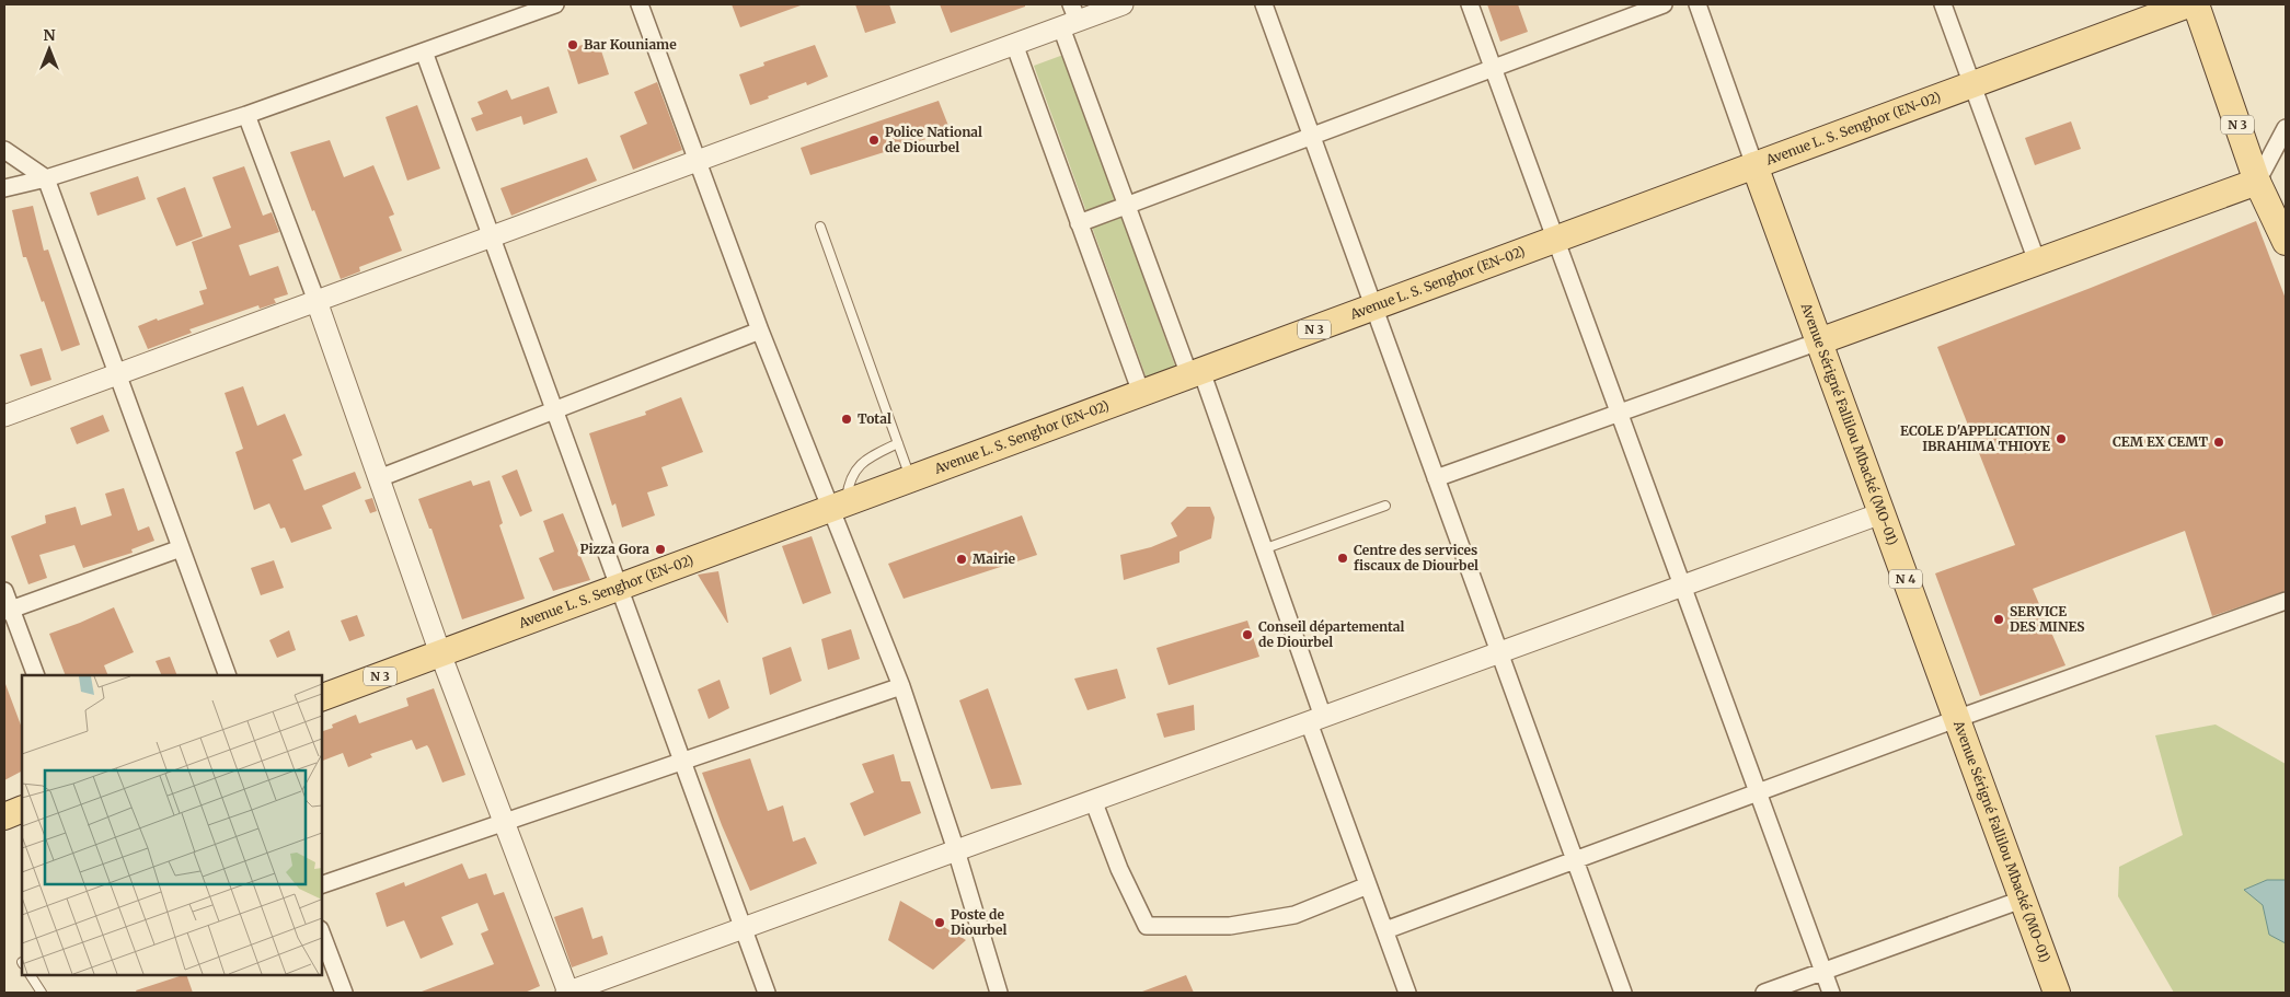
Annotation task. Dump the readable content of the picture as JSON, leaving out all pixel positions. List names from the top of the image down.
{
  "streets": {
    "main road": [
      "N 3",
      "Avenue L. S. Senghor (EN-02)",
      "Avenue Sérigné Fallilou Mbacké (MO-01)",
      "N 4"
    ]
  },
  "crossings": [
    ["N 3", "Avenue L. S. Senghor (EN-02)"],
    ["Avenue L. S. Senghor (EN-02)", "Avenue Sérigné Fallilou Mbacké (MO-01)"]
  ],
  "places": [
    "Bar Kouniame",
    "Police National de Diourbel",
    "Total",
    "ECOLE D'APPLICATION IBRAHIMA THIOYE",
    "CEM EX CEMT",
    "Pizza Gora",
    "Centre des services fiscaux de Diourbel",
    "Mairie",
    "SERVICE DES MINES",
    "Conseil départemental de Diourbel",
    "Poste de Diourbel"
  ],
  "north": "top"
}
